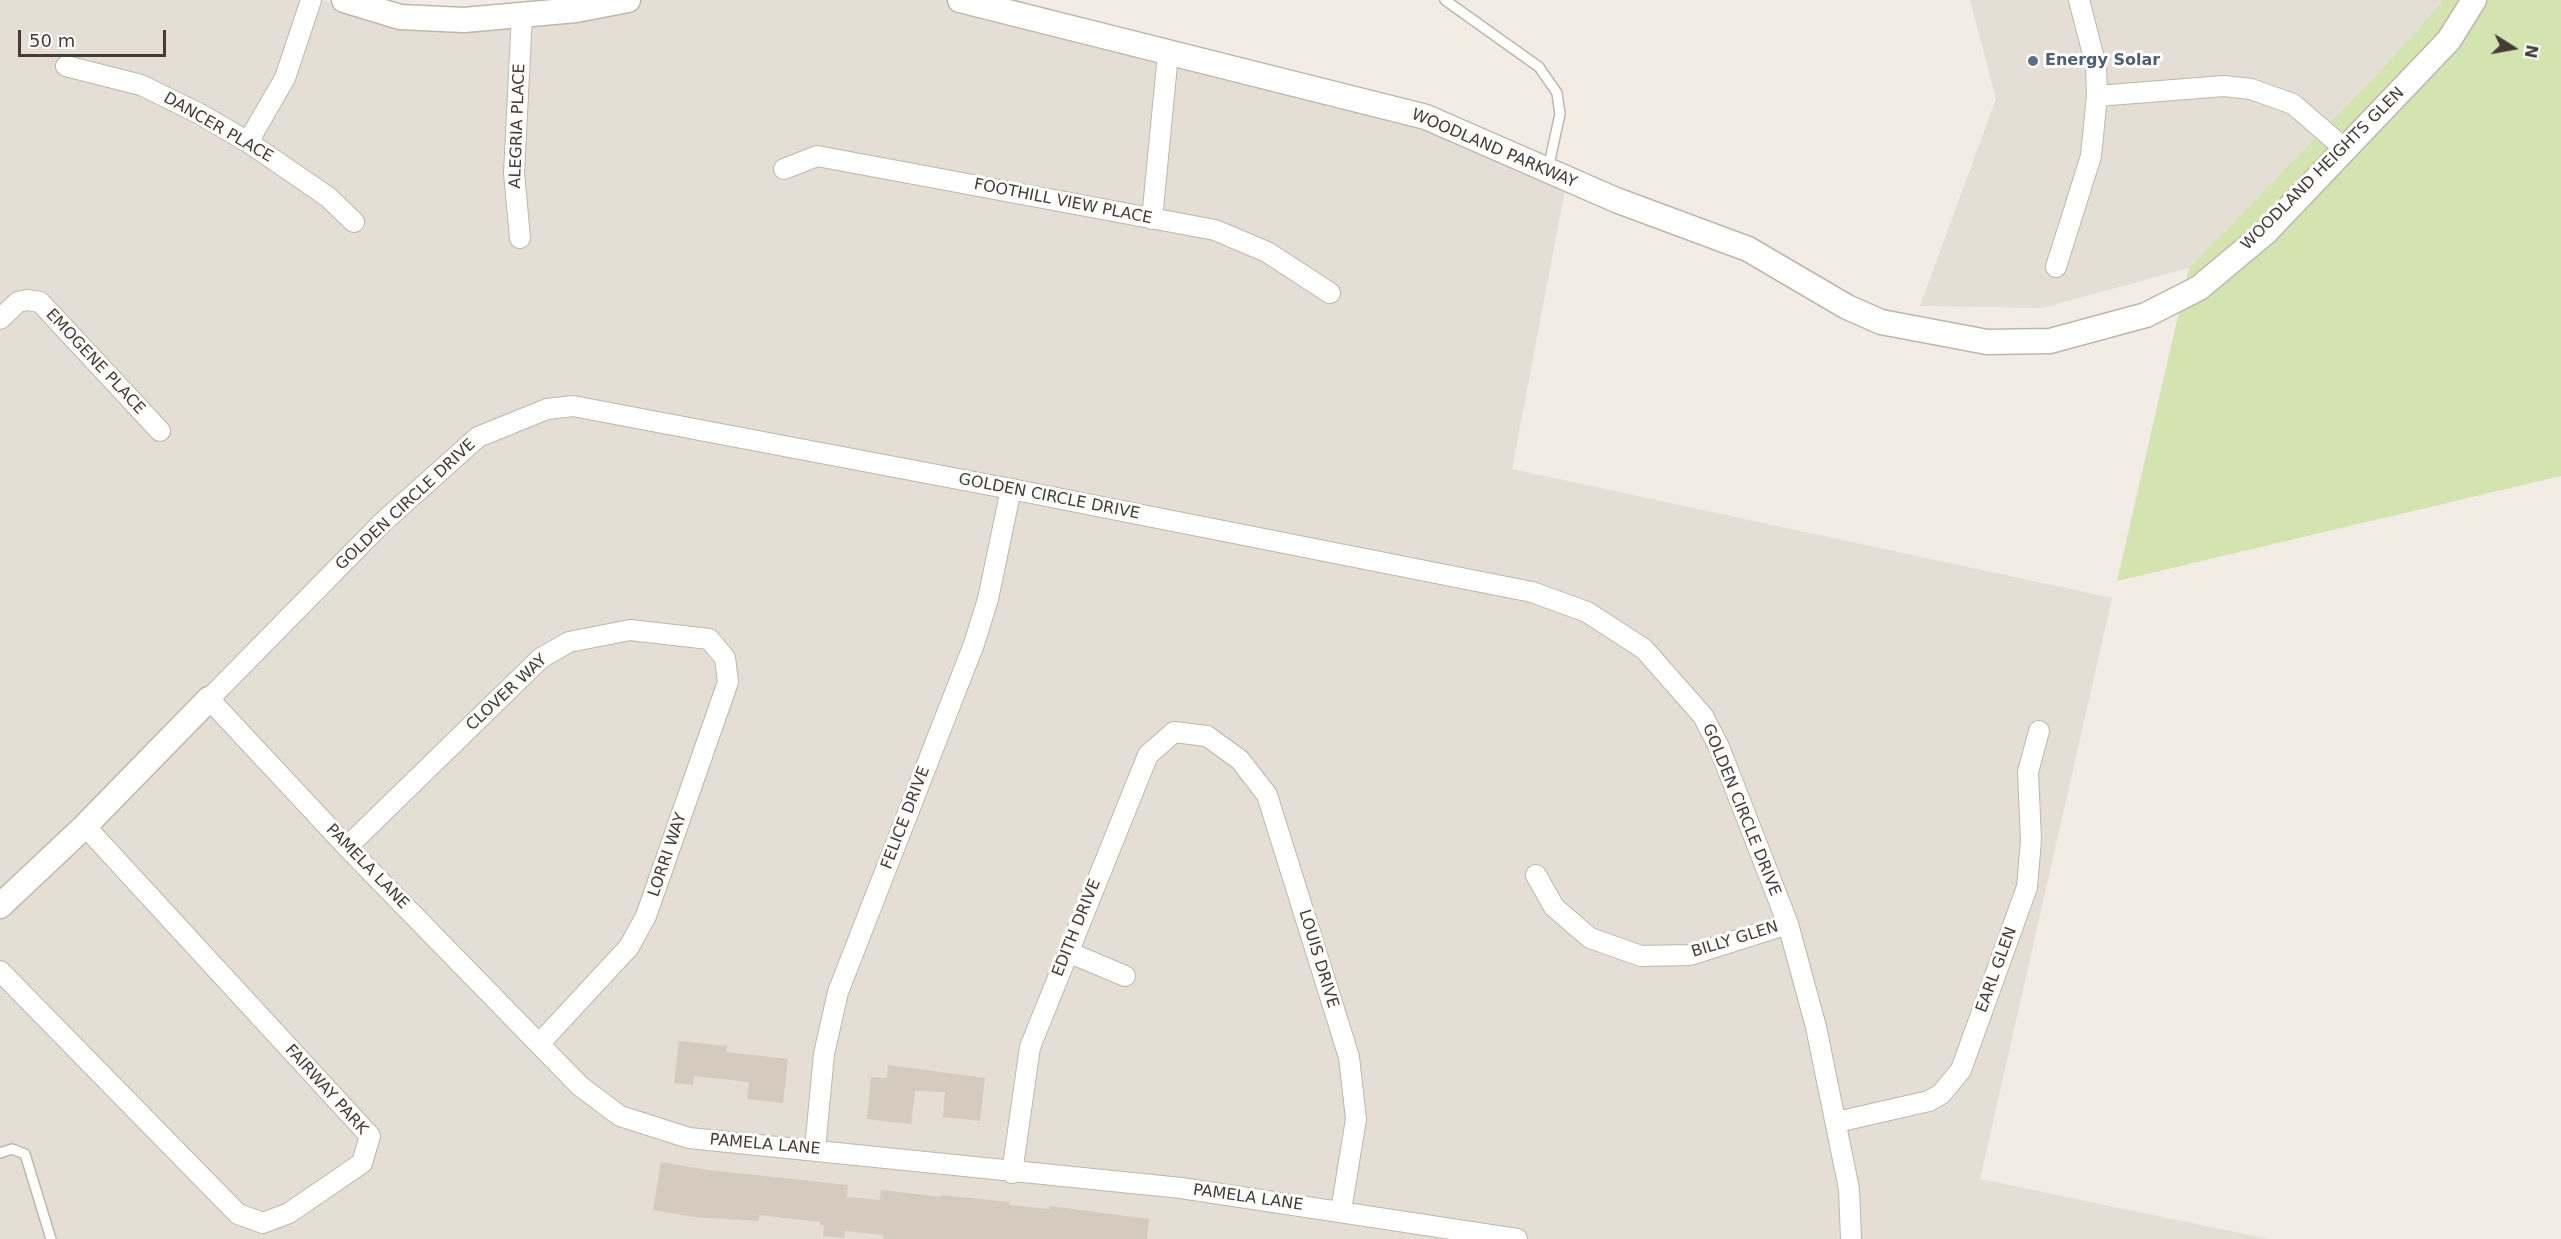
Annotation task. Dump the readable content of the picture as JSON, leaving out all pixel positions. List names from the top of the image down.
{
  "streets": {
    "street": [
      "ALEGRIA PLACE",
      "DANCER PLACE",
      "WOODLAND PARKWAY",
      "WOODLAND HEIGHTS GLEN",
      "FOOTHILL VIEW PLACE",
      "EMOGENE PLACE",
      "GOLDEN CIRCLE DRIVE",
      "CLOVER WAY",
      "FELICE DRIVE",
      "LORRI WAY",
      "PAMELA LANE",
      "EDITH DRIVE",
      "BILLY GLEN",
      "LOUIS DRIVE",
      "EARL GLEN",
      "FAIRWAY PARK"
    ]
  },
  "crossings": [
    ["WOODLAND PARKWAY", "WOODLAND HEIGHTS GLEN"],
    ["GOLDEN CIRCLE DRIVE", "FELICE DRIVE"],
    ["GOLDEN CIRCLE DRIVE", "PAMELA LANE"],
    ["GOLDEN CIRCLE DRIVE", "BILLY GLEN"],
    ["GOLDEN CIRCLE DRIVE", "EARL GLEN"],
    ["GOLDEN CIRCLE DRIVE", "FAIRWAY PARK"],
    ["CLOVER WAY", "LORRI WAY"],
    ["CLOVER WAY", "PAMELA LANE"],
    ["FELICE DRIVE", "PAMELA LANE"],
    ["LORRI WAY", "PAMELA LANE"],
    ["PAMELA LANE", "EDITH DRIVE"],
    ["PAMELA LANE", "LOUIS DRIVE"],
    ["EDITH DRIVE", "LOUIS DRIVE"]
  ],
  "places": ["Energy Solar"],
  "scale_bar": "50 m",
  "north": "right"
}
